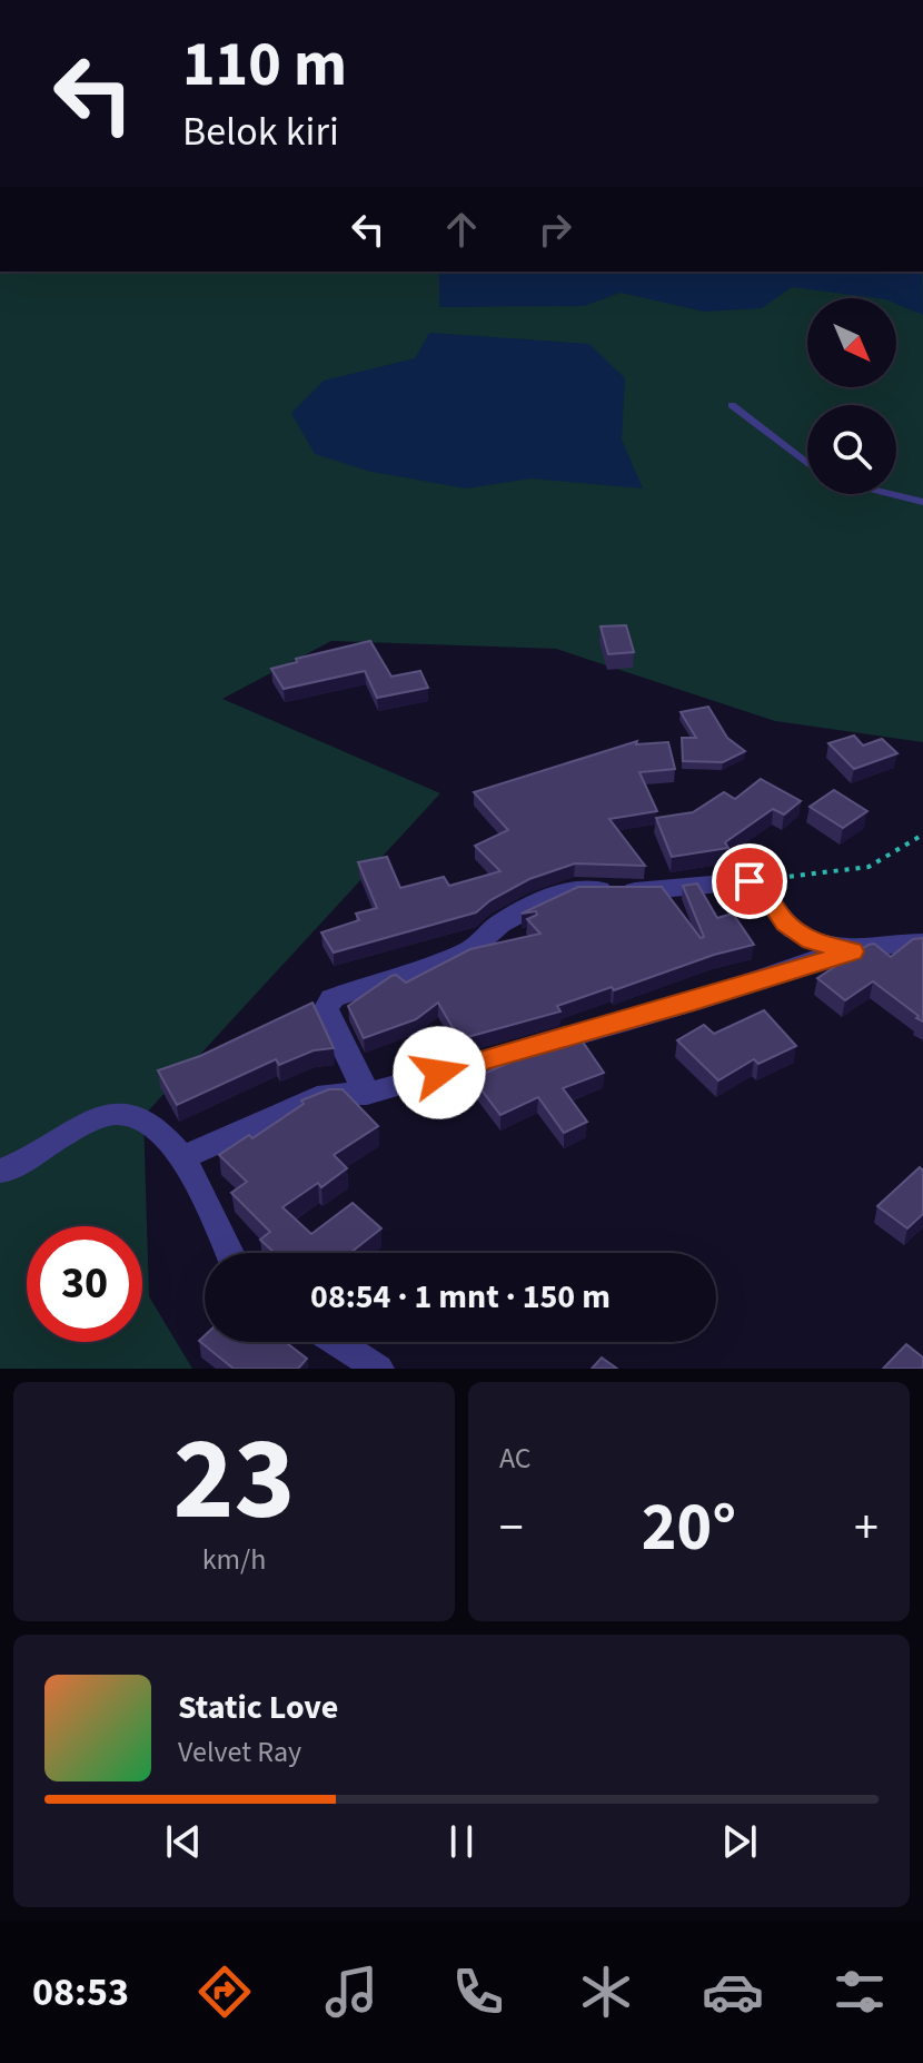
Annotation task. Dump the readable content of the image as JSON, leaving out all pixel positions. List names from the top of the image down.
{
  "north": "bottom right",
  "page": {
    "turn": ["110 m", "Belok kiri"],
    "limit": "30",
    "trip": "08:54 · 1 mnt · 150 m",
    "tile": [
      ["23", "km/h"],
      "AC"
    ],
    "heat": ["−", "20°", "+"],
    "song": ["Static Love", "Velvet Ray"],
    "tabs": "08:53"
  }
}
